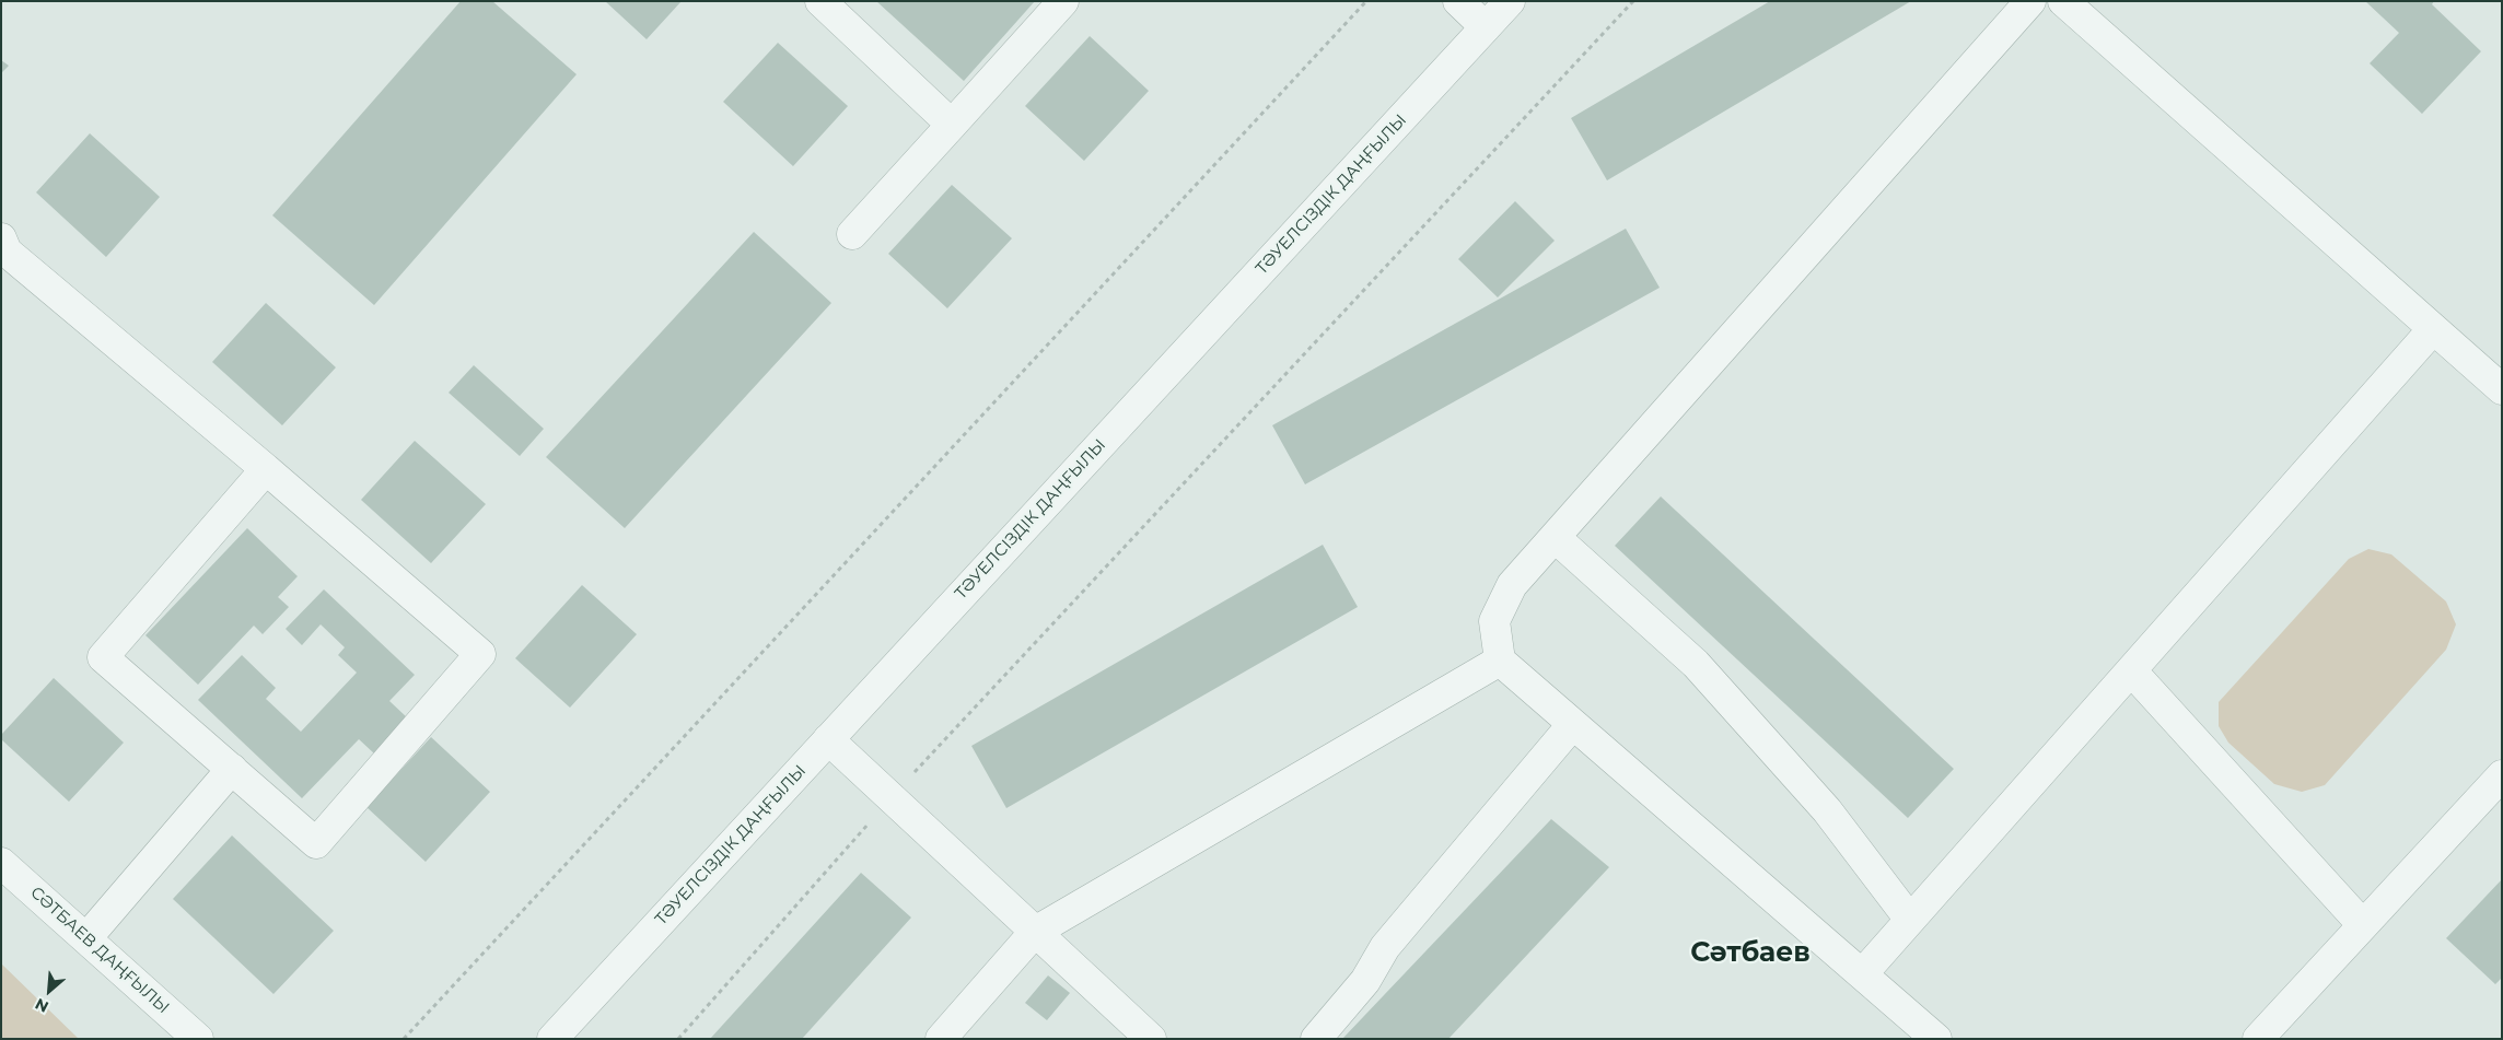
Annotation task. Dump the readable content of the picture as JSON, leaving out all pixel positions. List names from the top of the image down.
{
  "streets": {
    "street": ["ТӘУЕЛСІЗДІК ДАҢҒЫЛЫ", "СӘТБАЕВ ДАҢҒЫЛЫ"]
  },
  "districts": ["Сәтбаев"],
  "north": "bottom left"
}
